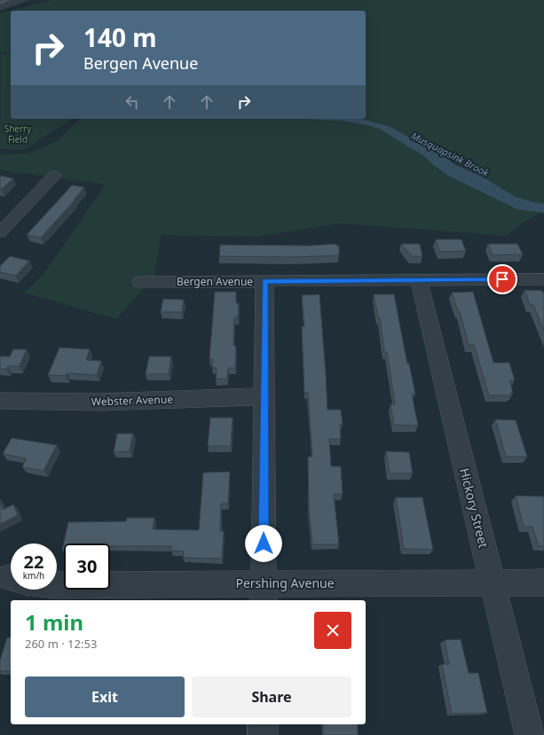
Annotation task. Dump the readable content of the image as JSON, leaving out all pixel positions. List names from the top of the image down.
{
  "streets": {
    "street": [
      "Bergen Avenue",
      "Webster Avenue",
      "Hickory Street",
      "Pershing Avenue"
    ]
  },
  "crossings": [
    ["Bergen Avenue", "Hickory Street"],
    ["Hickory Street", "Pershing Avenue"]
  ],
  "water": ["Musquapsink Brook"],
  "parks": ["Sherry Field"],
  "page": {
    "turn": ["140 m", "Bergen Avenue"],
    "speed": "22 km/h",
    "limit": "30",
    "heading": ["1 min", "260 m · 12:53"],
    "buttons": ["Exit", "Share"]
  }
}
